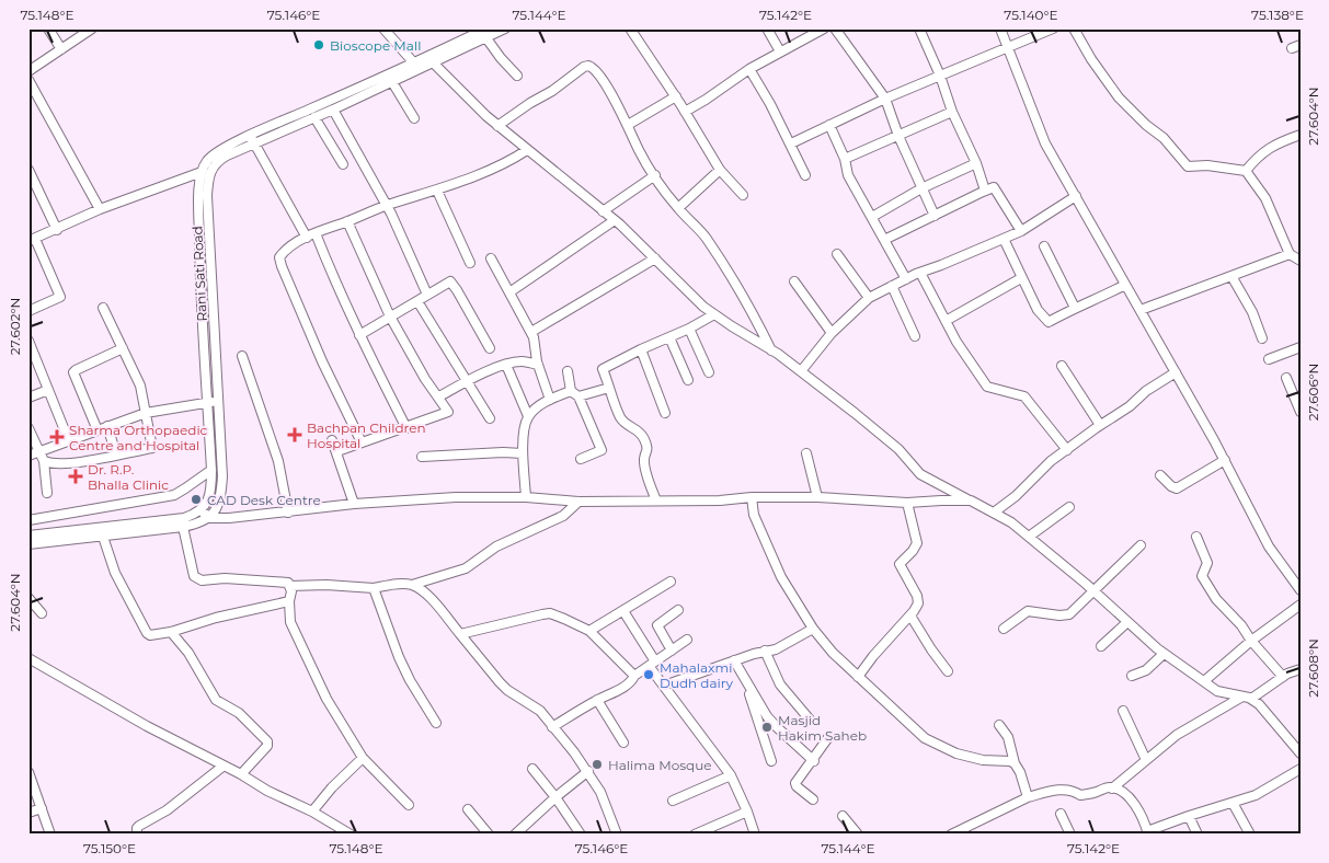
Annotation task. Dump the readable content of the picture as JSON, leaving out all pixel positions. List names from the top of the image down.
{
  "streets": {
    "street": ["Rani Sati Road"]
  },
  "places": {
    "other": [
      "Bioscope Mall",
      "CAD Desk Centre",
      "Mahalaxmi Dudh dairy",
      "Masjid Hakim Saheb",
      "Halima Mosque"
    ],
    "health": ["Bachpan Children Hospital", "Sharma Orthopaedic Centre and Hospital", "Dr. R.P. Bhalla Clinic"]
  },
  "coordinates": [
    "75.148°E",
    "75.146°E",
    "75.144°E",
    "75.142°E",
    "75.140°E",
    "75.138°E",
    "27.604°N",
    "27.602°N",
    "27.606°N",
    "27.608°N",
    "75.150°E"
  ]
}
